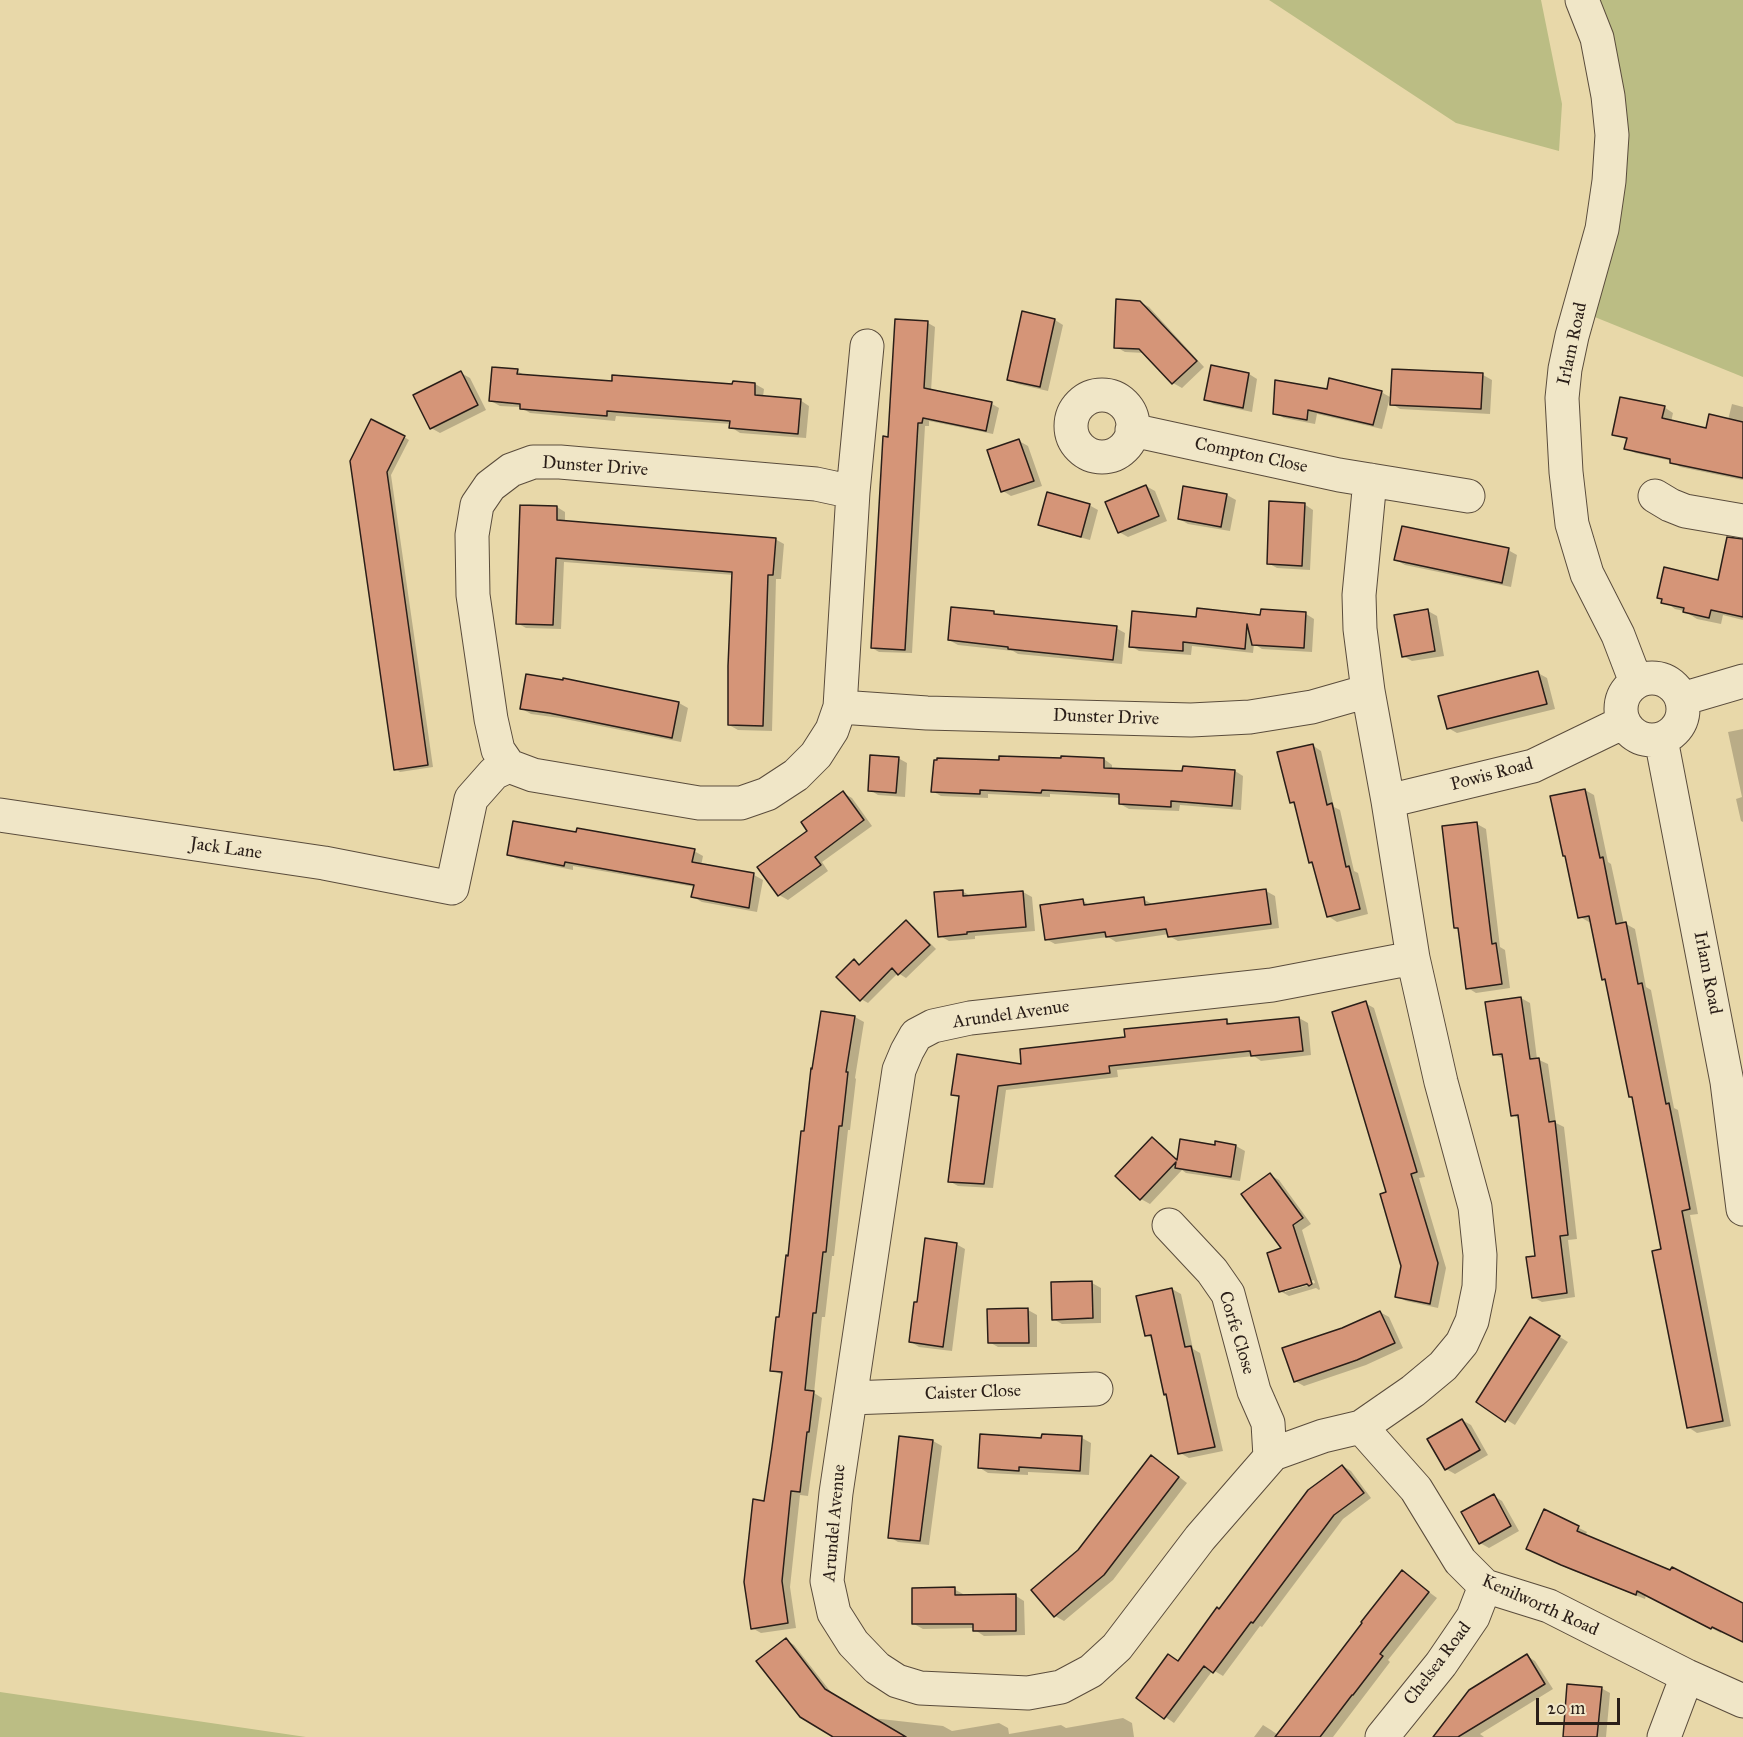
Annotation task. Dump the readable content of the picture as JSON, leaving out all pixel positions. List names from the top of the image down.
{
  "streets": {
    "street": [
      "Irlam Road",
      "Compton Close",
      "Dunster Drive",
      "Powis Road",
      "Jack Lane",
      "Arundel Avenue",
      "Corfe Close",
      "Caister Close",
      "Kenilworth Road",
      "Chelsea Road"
    ]
  },
  "crossings": [
    ["Irlam Road", "Powis Road"],
    ["Dunster Drive", "Jack Lane"],
    ["Dunster Drive", "Arundel Avenue"],
    ["Powis Road", "Arundel Avenue"],
    ["Arundel Avenue", "Corfe Close"],
    ["Arundel Avenue", "Caister Close"],
    ["Arundel Avenue", "Kenilworth Road"],
    ["Kenilworth Road", "Chelsea Road"]
  ],
  "scale_bar": "20 m"
}
